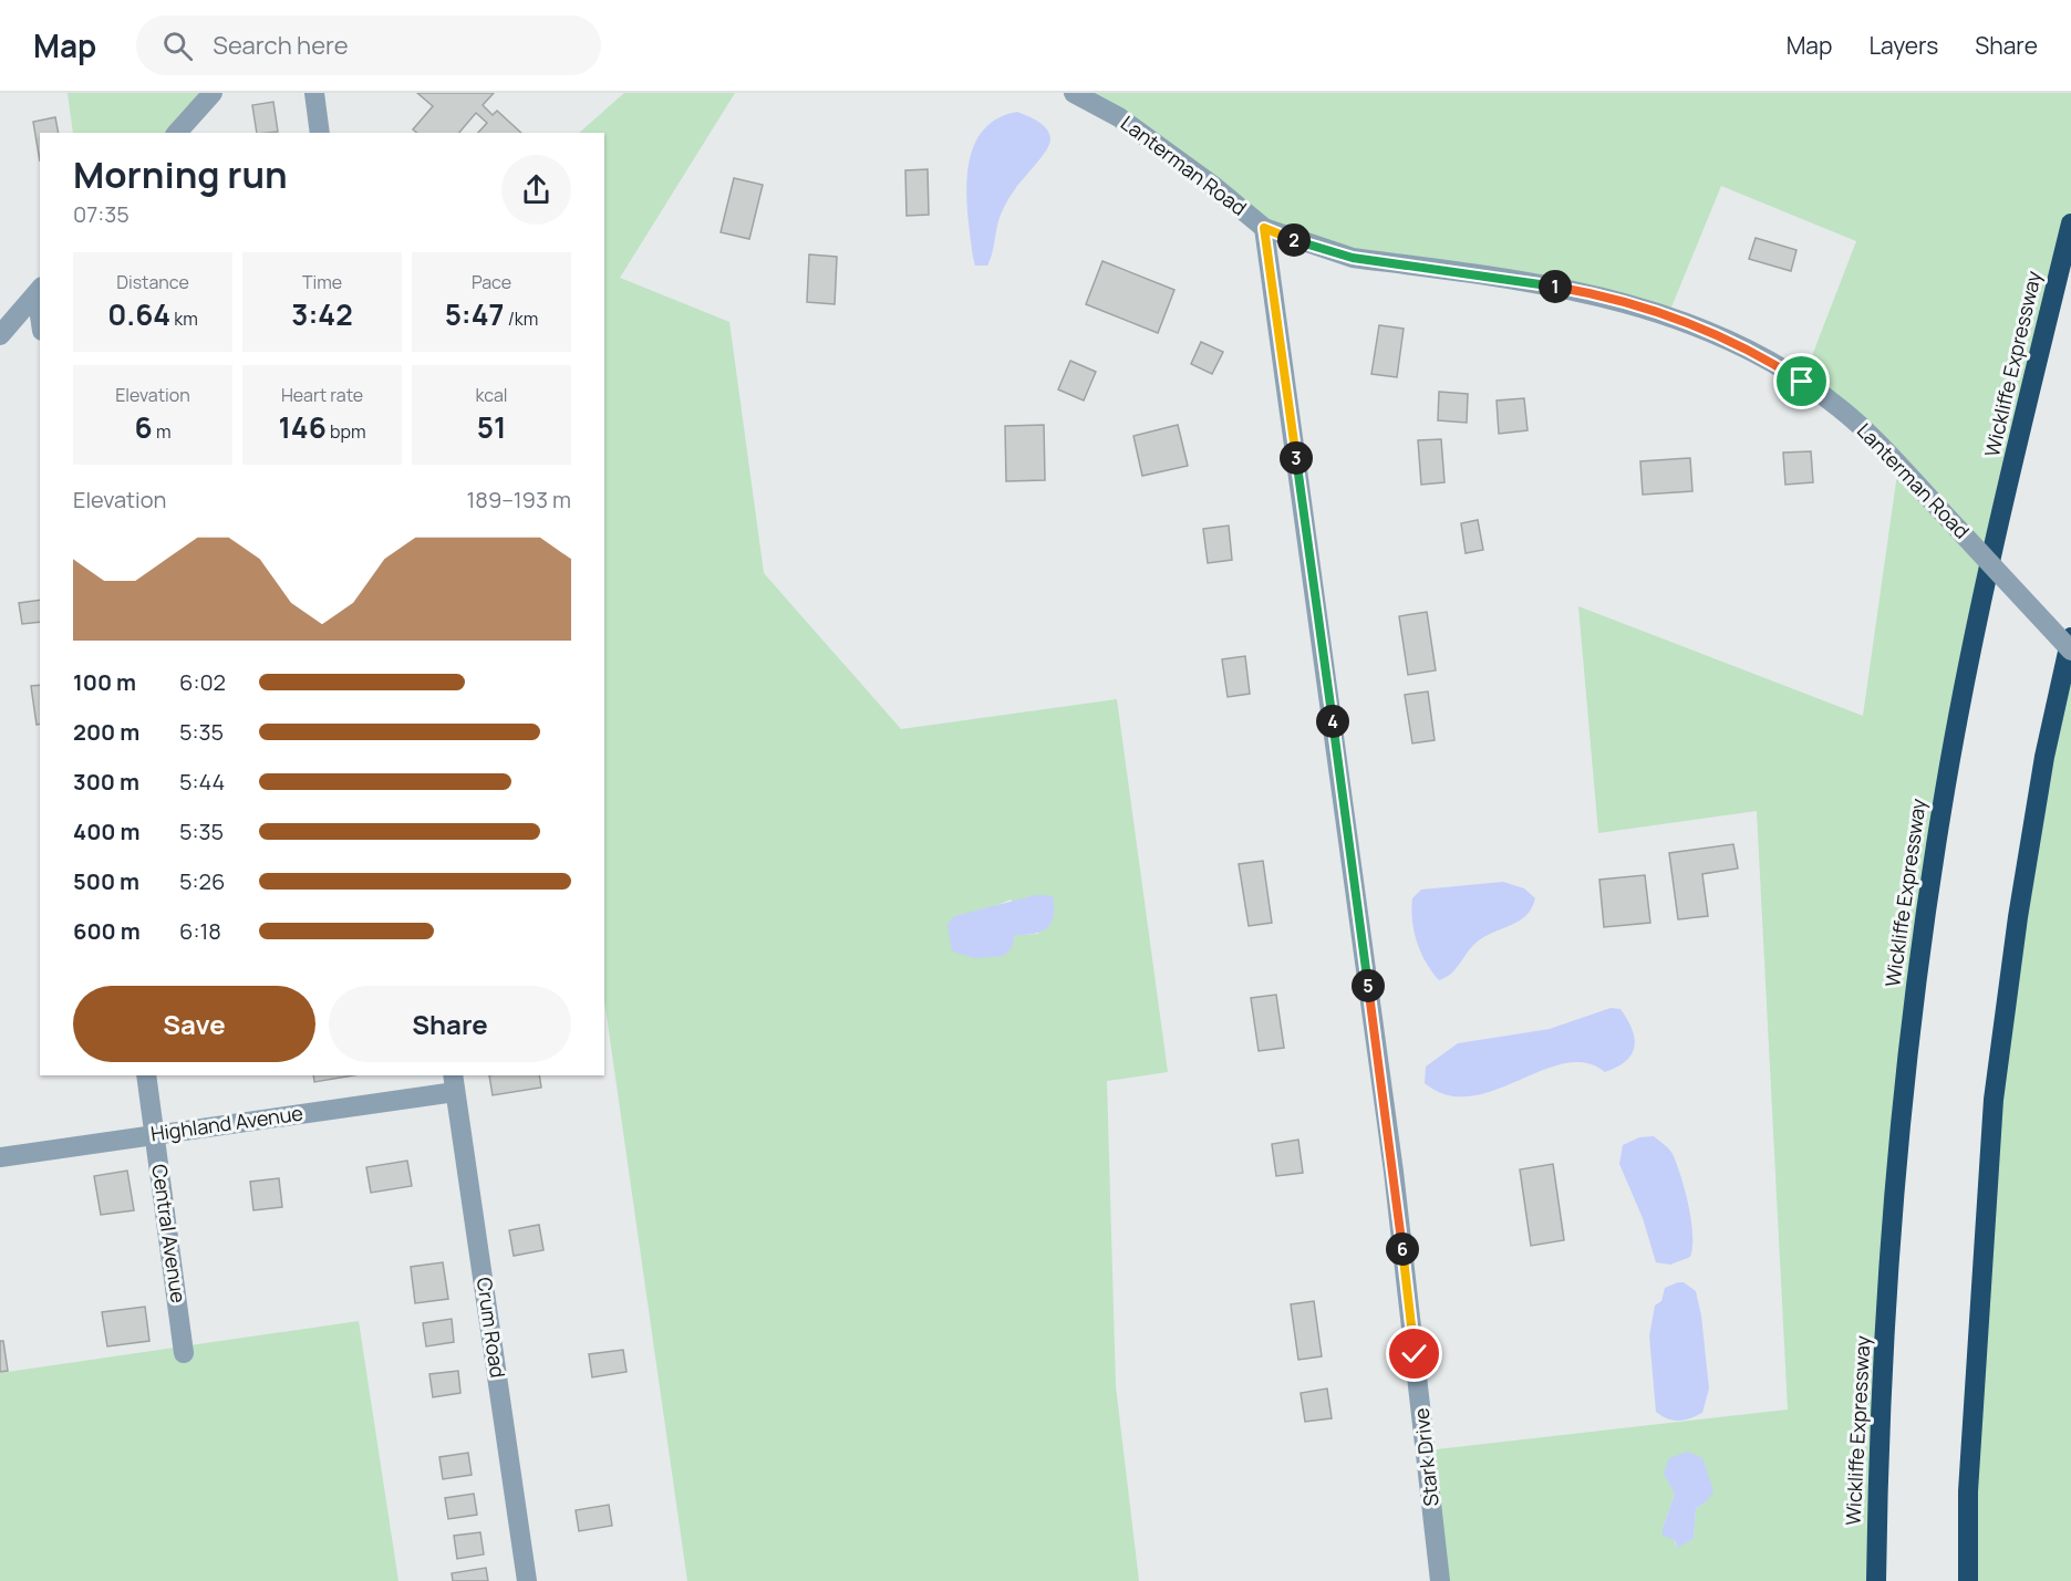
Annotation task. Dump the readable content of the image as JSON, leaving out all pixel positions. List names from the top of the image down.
{
  "streets": {
    "highway": ["Wickliffe Expressway"],
    "street": [
      "Lanterman Road",
      "Highland Avenue",
      "Central Avenue",
      "Crum Road",
      "Stark Drive"
    ]
  },
  "crossings": [
    ["Lanterman Road", "Stark Drive"],
    ["Highland Avenue", "Central Avenue"],
    ["Highland Avenue", "Crum Road"]
  ],
  "page": {
    "header": "Map",
    "search": "Search here",
    "nav": ["Map", "Layers", "Share"],
    "heading": ["Morning run", "07:35"],
    "pins": [
      "2",
      "1",
      "3",
      "4",
      "5",
      "6"
    ],
    "stats": [
      ["Distance", "0.64 km"],
      ["Time", "3:42"],
      ["Pace", "5:47 /km"],
      ["Elevation", "6 m"],
      ["Heart rate", "146 bpm"],
      ["kcal", "51"]
    ],
    "chart": ["Elevation", "189–193 m"],
    "list": [
      {
        "name": "100 m",
        "note": "6:02"
      },
      {
        "name": "200 m",
        "note": "5:35"
      },
      {
        "name": "300 m",
        "note": "5:44"
      },
      {
        "name": "400 m",
        "note": "5:35"
      },
      {
        "name": "500 m",
        "note": "5:26"
      },
      {
        "name": "600 m",
        "note": "6:18"
      }
    ],
    "buttons": ["Save", "Share"]
  }
}
